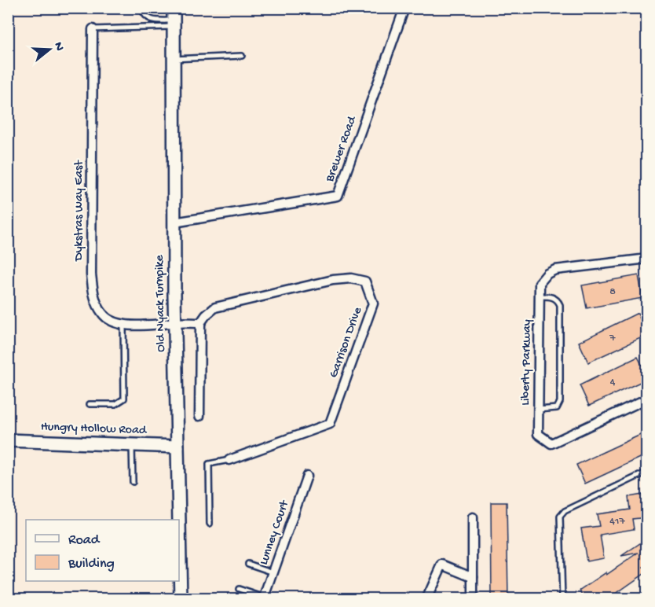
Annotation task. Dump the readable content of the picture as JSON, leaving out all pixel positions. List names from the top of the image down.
{
  "streets": {
    "street": [
      "Brewer Road",
      "Dykstras Way East",
      "Old Nyack Turnpike",
      "Garrison Drive",
      "Liberty Parkway",
      "Hungry Hollow Road",
      "Lunney Court"
    ]
  },
  "crossings": [
    ["Brewer Road", "Old Nyack Turnpike"],
    ["Dykstras Way East", "Old Nyack Turnpike"],
    ["Old Nyack Turnpike", "Hungry Hollow Road"]
  ],
  "house_numbers": [
    "8",
    "7",
    "4",
    "417"
  ],
  "legend": ["Road", "Building"],
  "north": "right"
}
